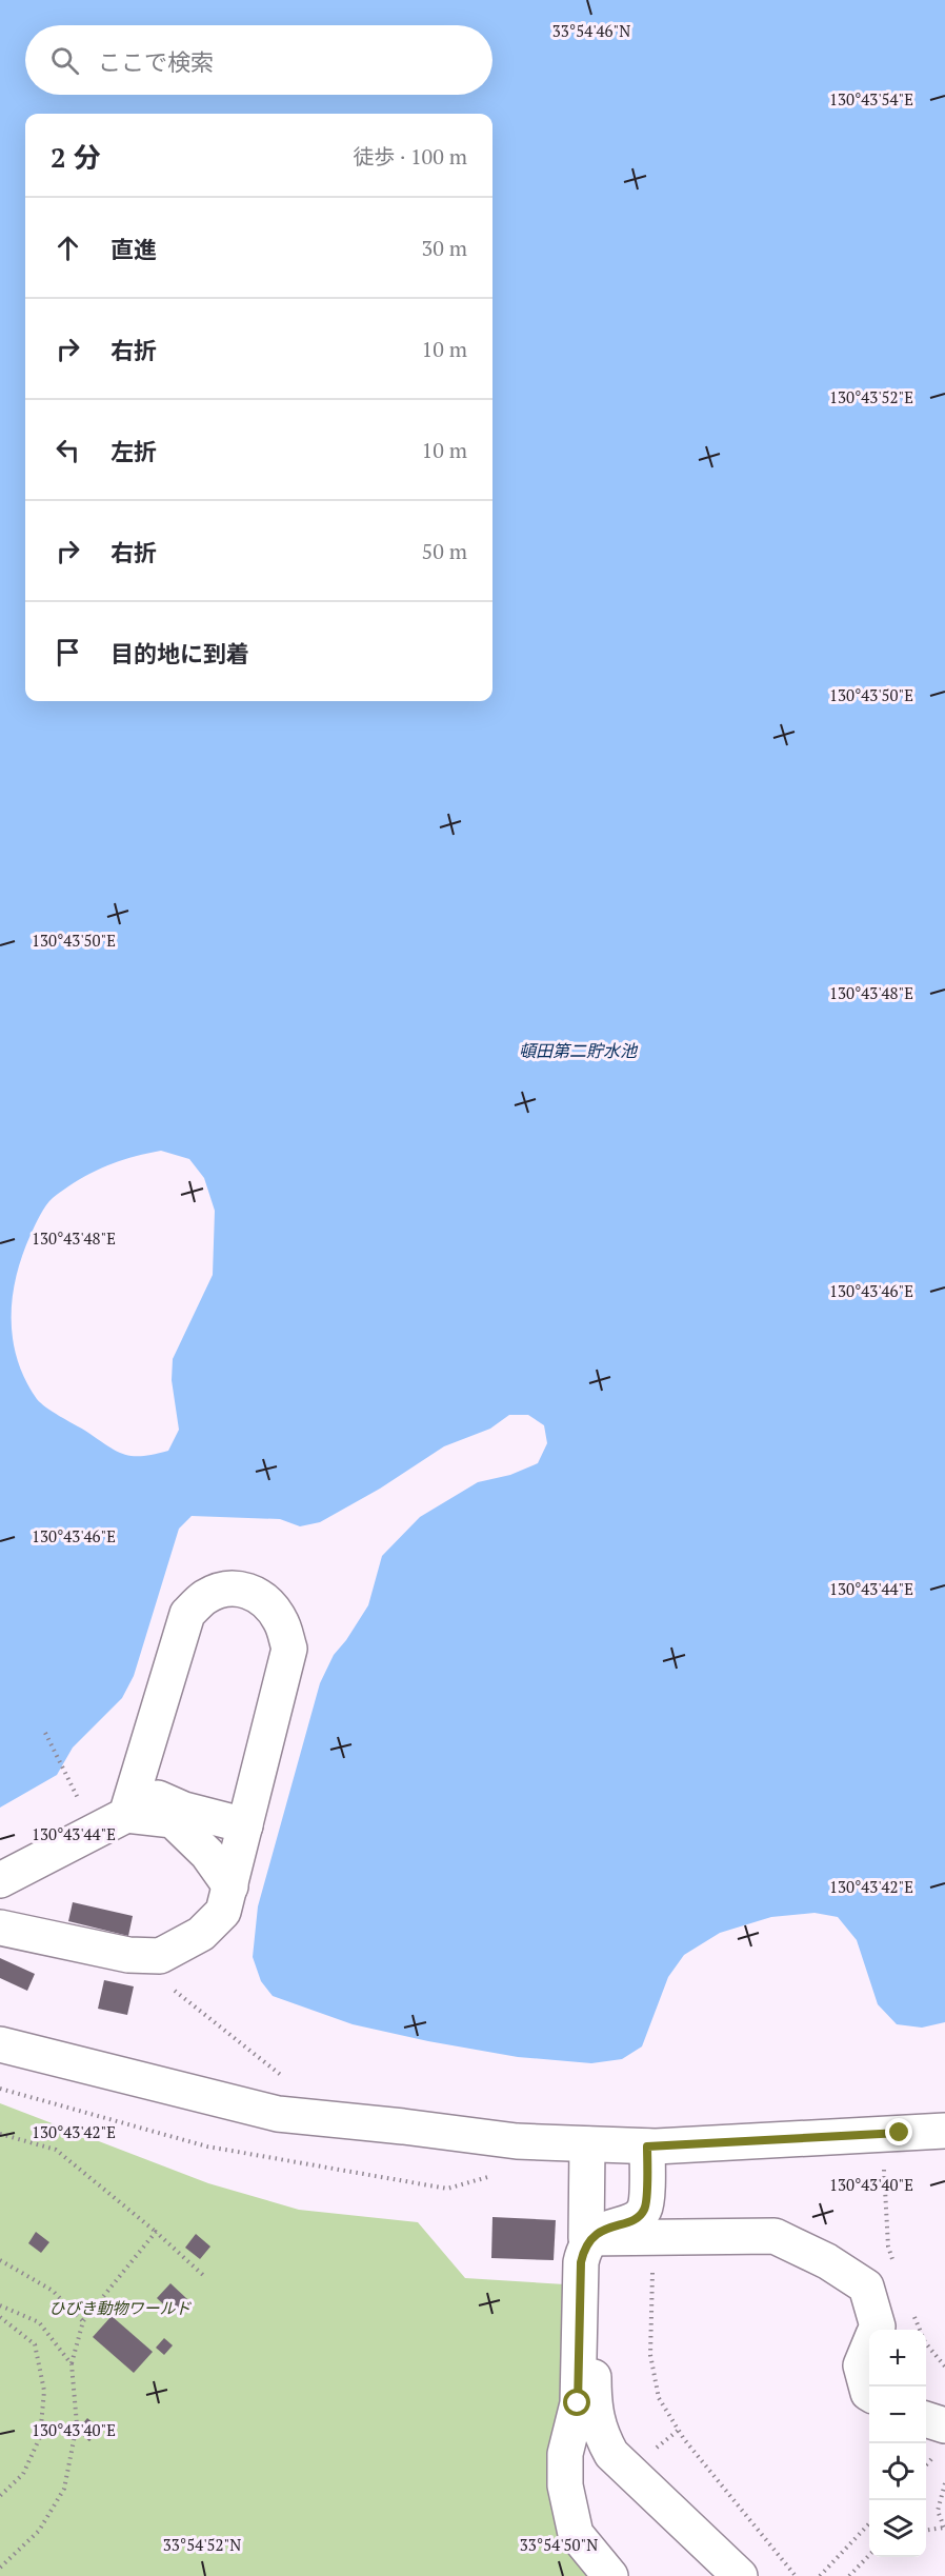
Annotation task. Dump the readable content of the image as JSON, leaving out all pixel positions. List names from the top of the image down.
{
  "water": ["頓田第二貯水池"],
  "parks": ["ひびき動物ワールド"],
  "page": {
    "search": "ここで検索",
    "heading": ["2 分", "徒歩 · 100 m"],
    "list": [
      ["直進", "30 m"],
      ["右折", "10 m"],
      ["左折", "10 m"],
      ["右折", "50 m"],
      "目的地に到着"
    ],
    "map_buttons": ["+", "−"]
  },
  "coordinates": [
    "33°54'46\"N",
    "130°43'54\"E",
    "130°43'52\"E",
    "130°43'50\"E",
    "130°43'48\"E",
    "130°43'46\"E",
    "130°43'44\"E",
    "130°43'42\"E",
    "130°43'40\"E",
    "33°54'52\"N",
    "33°54'50\"N"
  ]
}
